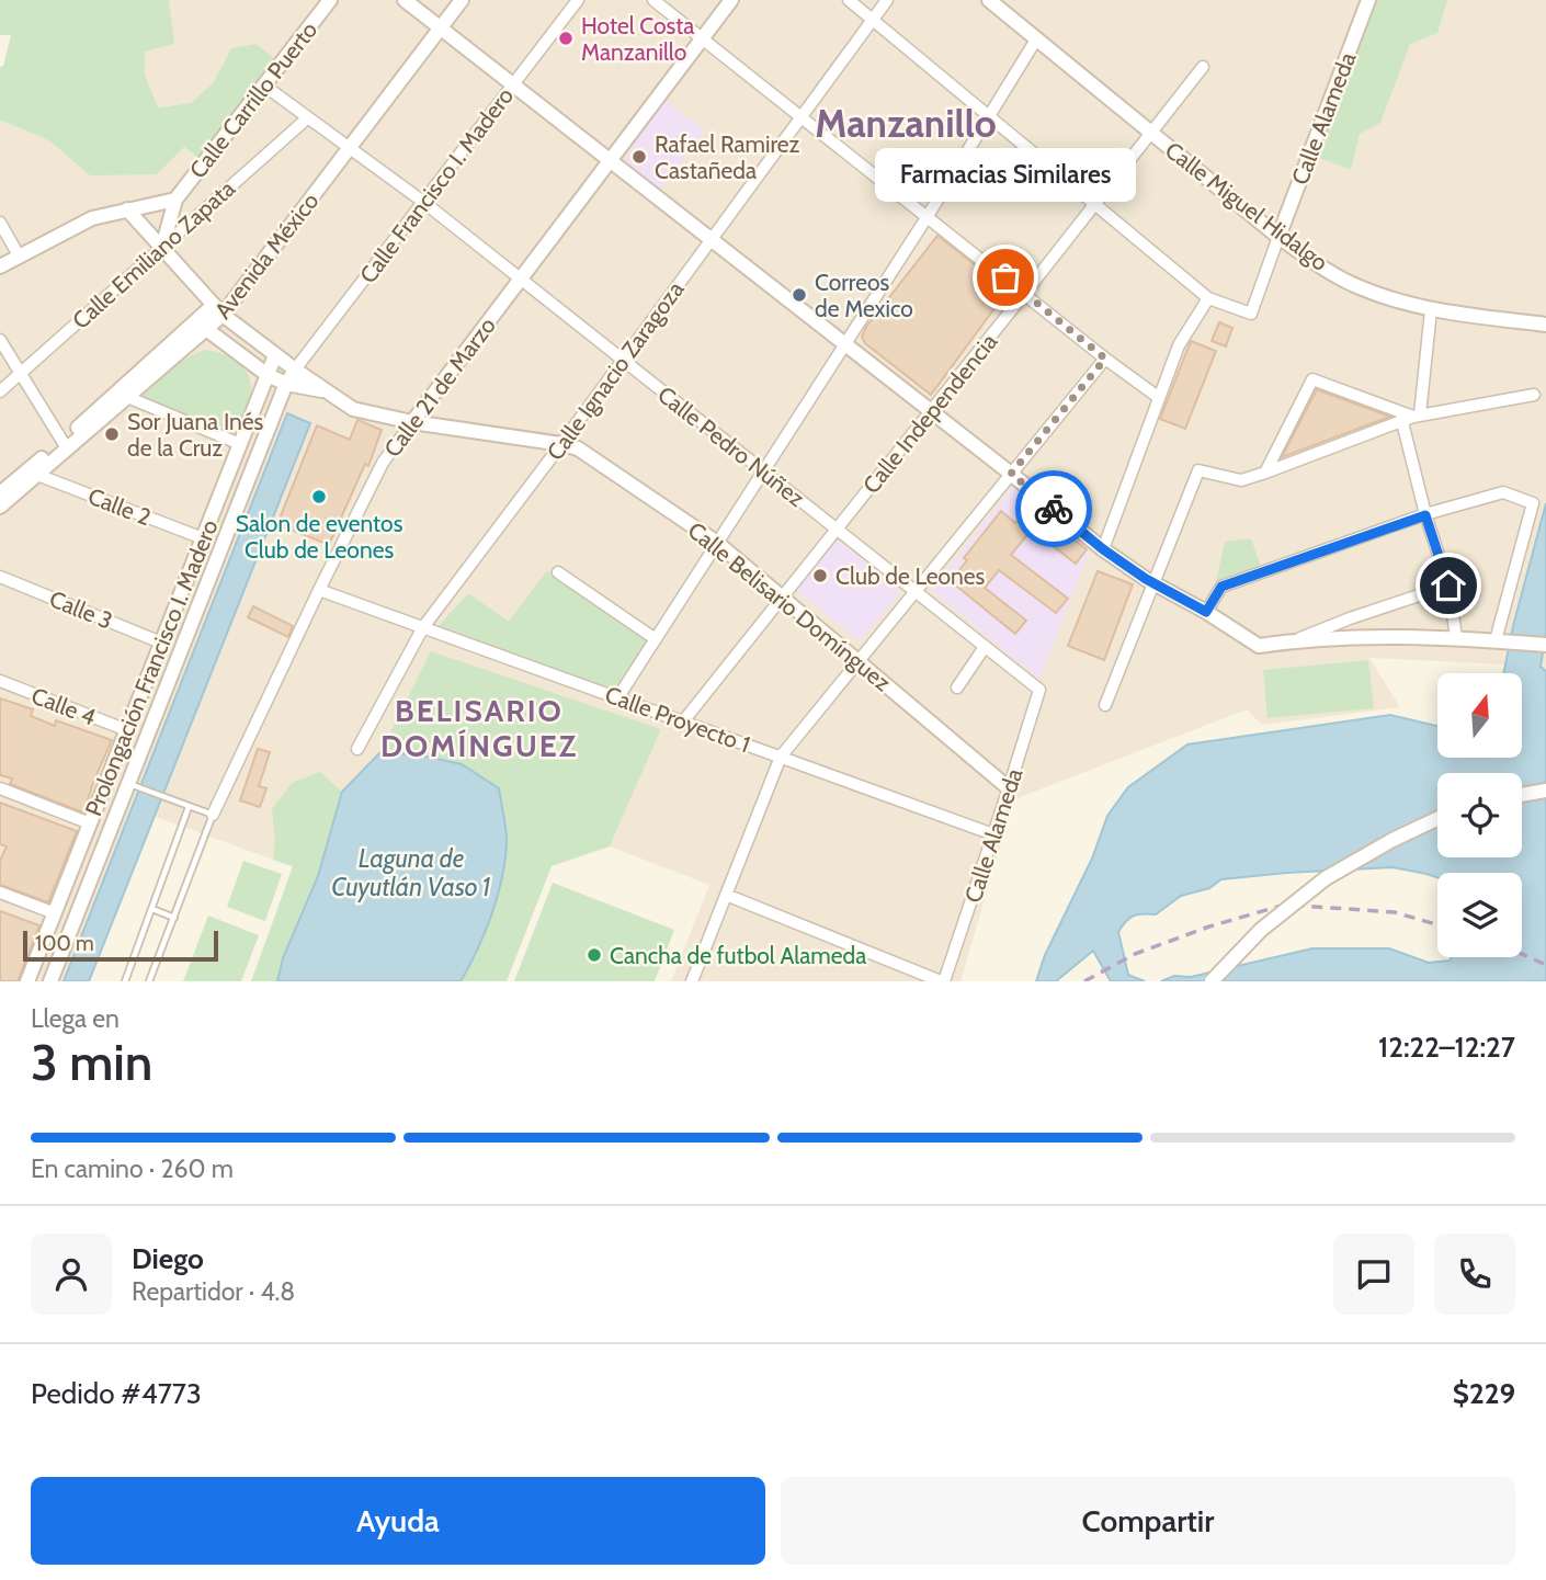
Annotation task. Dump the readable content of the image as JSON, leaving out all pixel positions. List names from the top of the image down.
{
  "streets": {
    "street": [
      "Calle Carrillo Puerto",
      "Calle Alameda",
      "Calle Francisco I. Madero",
      "Calle Miguel Hidalgo",
      "Calle Emiliano Zapata",
      "Avenida México",
      "Calle Ignacio Zaragoza",
      "Calle 21 de Marzo",
      "Calle Independencia",
      "Calle Pedro Núñez",
      "Calle 2",
      "Calle Belisario Domínguez",
      "Calle 3",
      "Prolongación Francisco I. Madero",
      "Calle 4",
      "Calle Proyecto 1"
    ]
  },
  "crossings": [
    ["Calle Carrillo Puerto", "Calle Emiliano Zapata"],
    ["Calle Carrillo Puerto", "Calle Pedro Núñez"],
    ["Calle Carrillo Puerto", "Calle Belisario Domínguez"],
    ["Calle Alameda", "Calle Miguel Hidalgo"],
    ["Calle Alameda", "Calle Pedro Núñez"],
    ["Calle Alameda", "Calle Belisario Domínguez"],
    ["Calle Alameda", "Calle Proyecto 1"],
    ["Calle Francisco I. Madero", "Calle Pedro Núñez"],
    ["Calle Francisco I. Madero", "Calle Belisario Domínguez"],
    ["Calle Francisco I. Madero", "Prolongación Francisco I. Madero"],
    ["Calle Miguel Hidalgo", "Calle Independencia"],
    ["Calle Emiliano Zapata", "Calle Pedro Núñez"],
    ["Calle Emiliano Zapata", "Calle Belisario Domínguez"],
    ["Avenida México", "Calle Pedro Núñez"],
    ["Avenida México", "Calle 2"],
    ["Avenida México", "Calle Belisario Domínguez"],
    ["Calle Ignacio Zaragoza", "Calle Pedro Núñez"],
    ["Calle Ignacio Zaragoza", "Calle Belisario Domínguez"],
    ["Calle Ignacio Zaragoza", "Calle Proyecto 1"],
    ["Calle 21 de Marzo", "Calle Pedro Núñez"],
    ["Calle 21 de Marzo", "Calle Belisario Domínguez"],
    ["Calle 21 de Marzo", "Calle Proyecto 1"],
    ["Calle Independencia", "Calle Pedro Núñez"],
    ["Calle Independencia", "Calle Belisario Domínguez"],
    ["Calle Independencia", "Calle Proyecto 1"],
    ["Calle 2", "Prolongación Francisco I. Madero"],
    ["Calle Belisario Domínguez", "Prolongación Francisco I. Madero"],
    ["Calle 3", "Prolongación Francisco I. Madero"],
    ["Prolongación Francisco I. Madero", "Calle 4"]
  ],
  "districts": ["Manzanillo", "BELISARIO DOMÍNGUEZ"],
  "water": ["Laguna de Cuyutlán Vaso 1"],
  "places": [
    "Hotel Costa Manzanillo",
    "Rafael Ramirez Castañeda",
    "Farmacias Similares",
    "Correos de Mexico",
    "Sor Juana Inés de la Cruz",
    "Salon de eventos Club de Leones",
    "Club de Leones",
    "Cancha de futbol Alameda"
  ],
  "scale_bar": "100 m",
  "north": "top",
  "page": {
    "bubble": "Farmacias Similares",
    "scale": "100 m",
    "heading": ["3 min", "Llega en", "12:22–12:27"],
    "panel": [
      "Diego",
      "Repartidor · 4.8",
      "Pedido #4773",
      "$229"
    ],
    "bar": "En camino · 260 m",
    "buttons": ["Ayuda", "Compartir"]
  }
}
